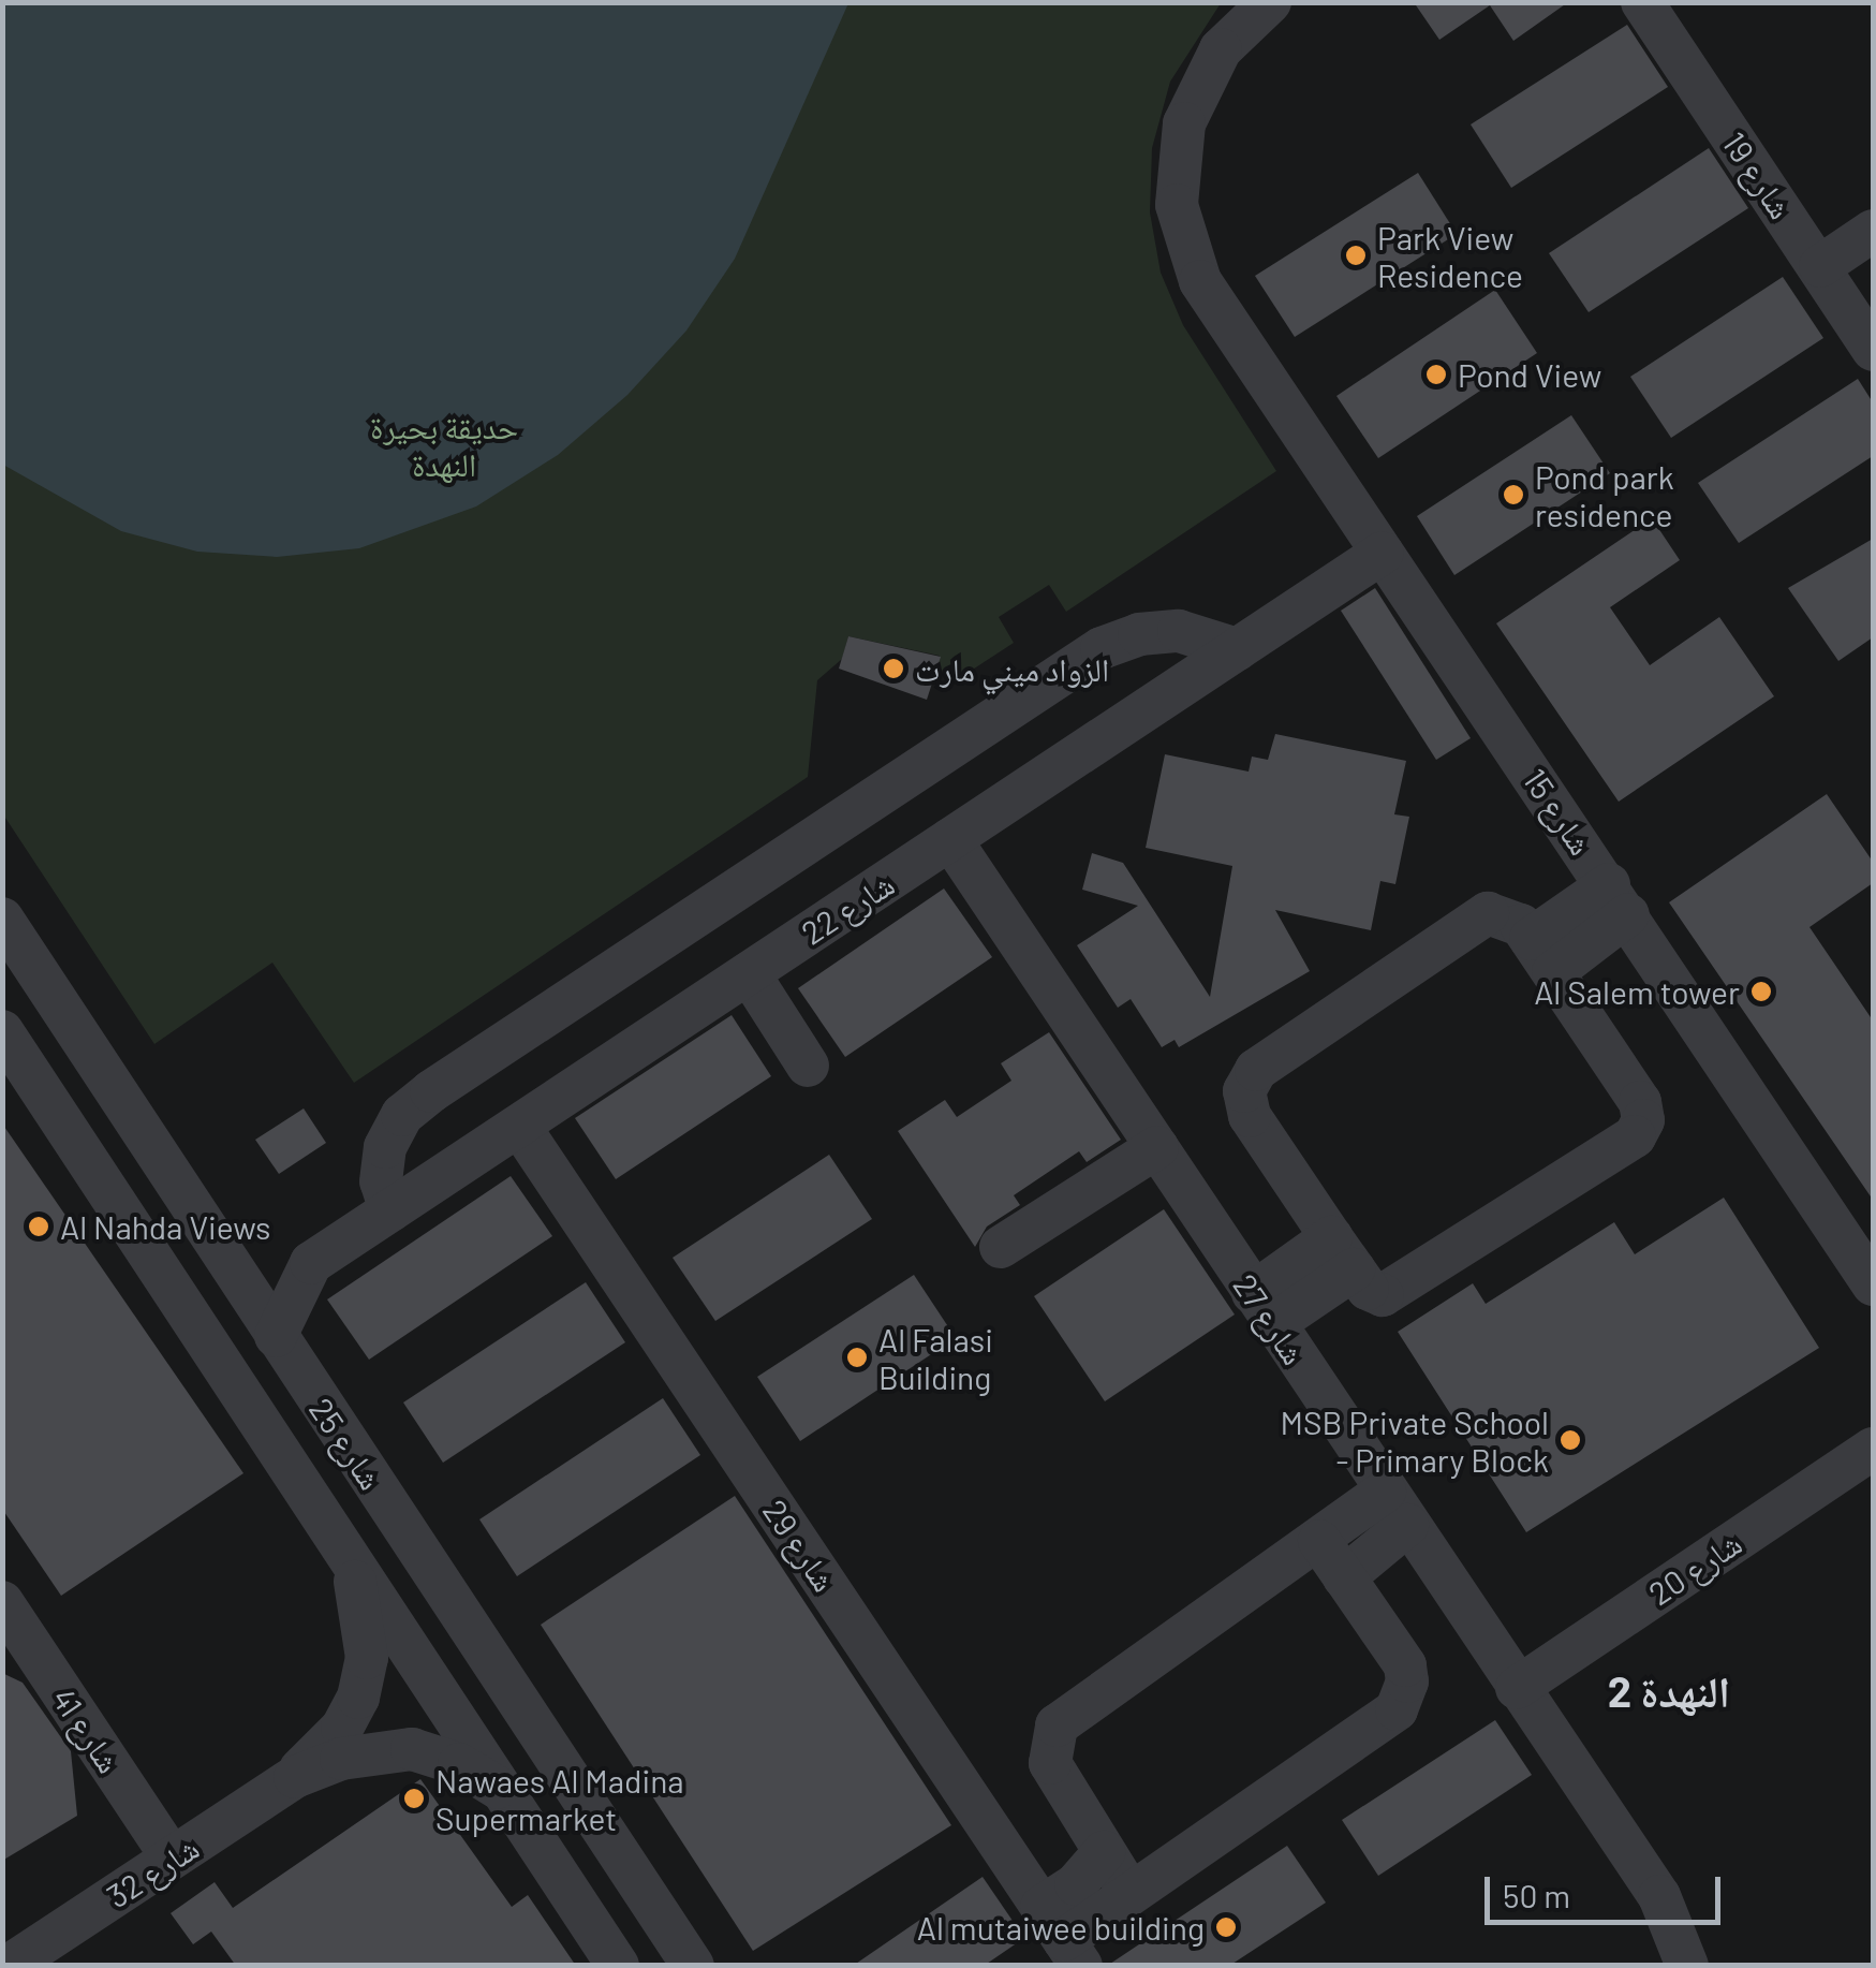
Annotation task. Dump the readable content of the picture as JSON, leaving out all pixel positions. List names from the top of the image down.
{
  "streets": {
    "street": [
      "شارع 19",
      "شارع 15",
      "شارع 22",
      "شارع 27",
      "شارع 25",
      "شارع 29",
      "شارع 20",
      "شارع 41",
      "شارع 32"
    ]
  },
  "crossings": [
    ["شارع 15", "شارع 22"],
    ["شارع 22", "شارع 27"],
    ["شارع 22", "شارع 29"],
    ["شارع 27", "شارع 20"],
    ["شارع 25", "شارع 32"],
    ["شارع 41", "شارع 32"]
  ],
  "districts": ["النهدة 2"],
  "parks": ["حديقة بحيرة النهدة"],
  "places": [
    "Park View Residence",
    "Pond View",
    "Pond park residence",
    "الزواد ميني مارت",
    "Al Salem tower",
    "Al Nahda Views",
    "Al Falasi Building",
    "MSB Private School - Primary Block",
    "Nawaes Al Madina Supermarket",
    "Al mutaiwee building"
  ],
  "scale_bar": "50 m"
}
